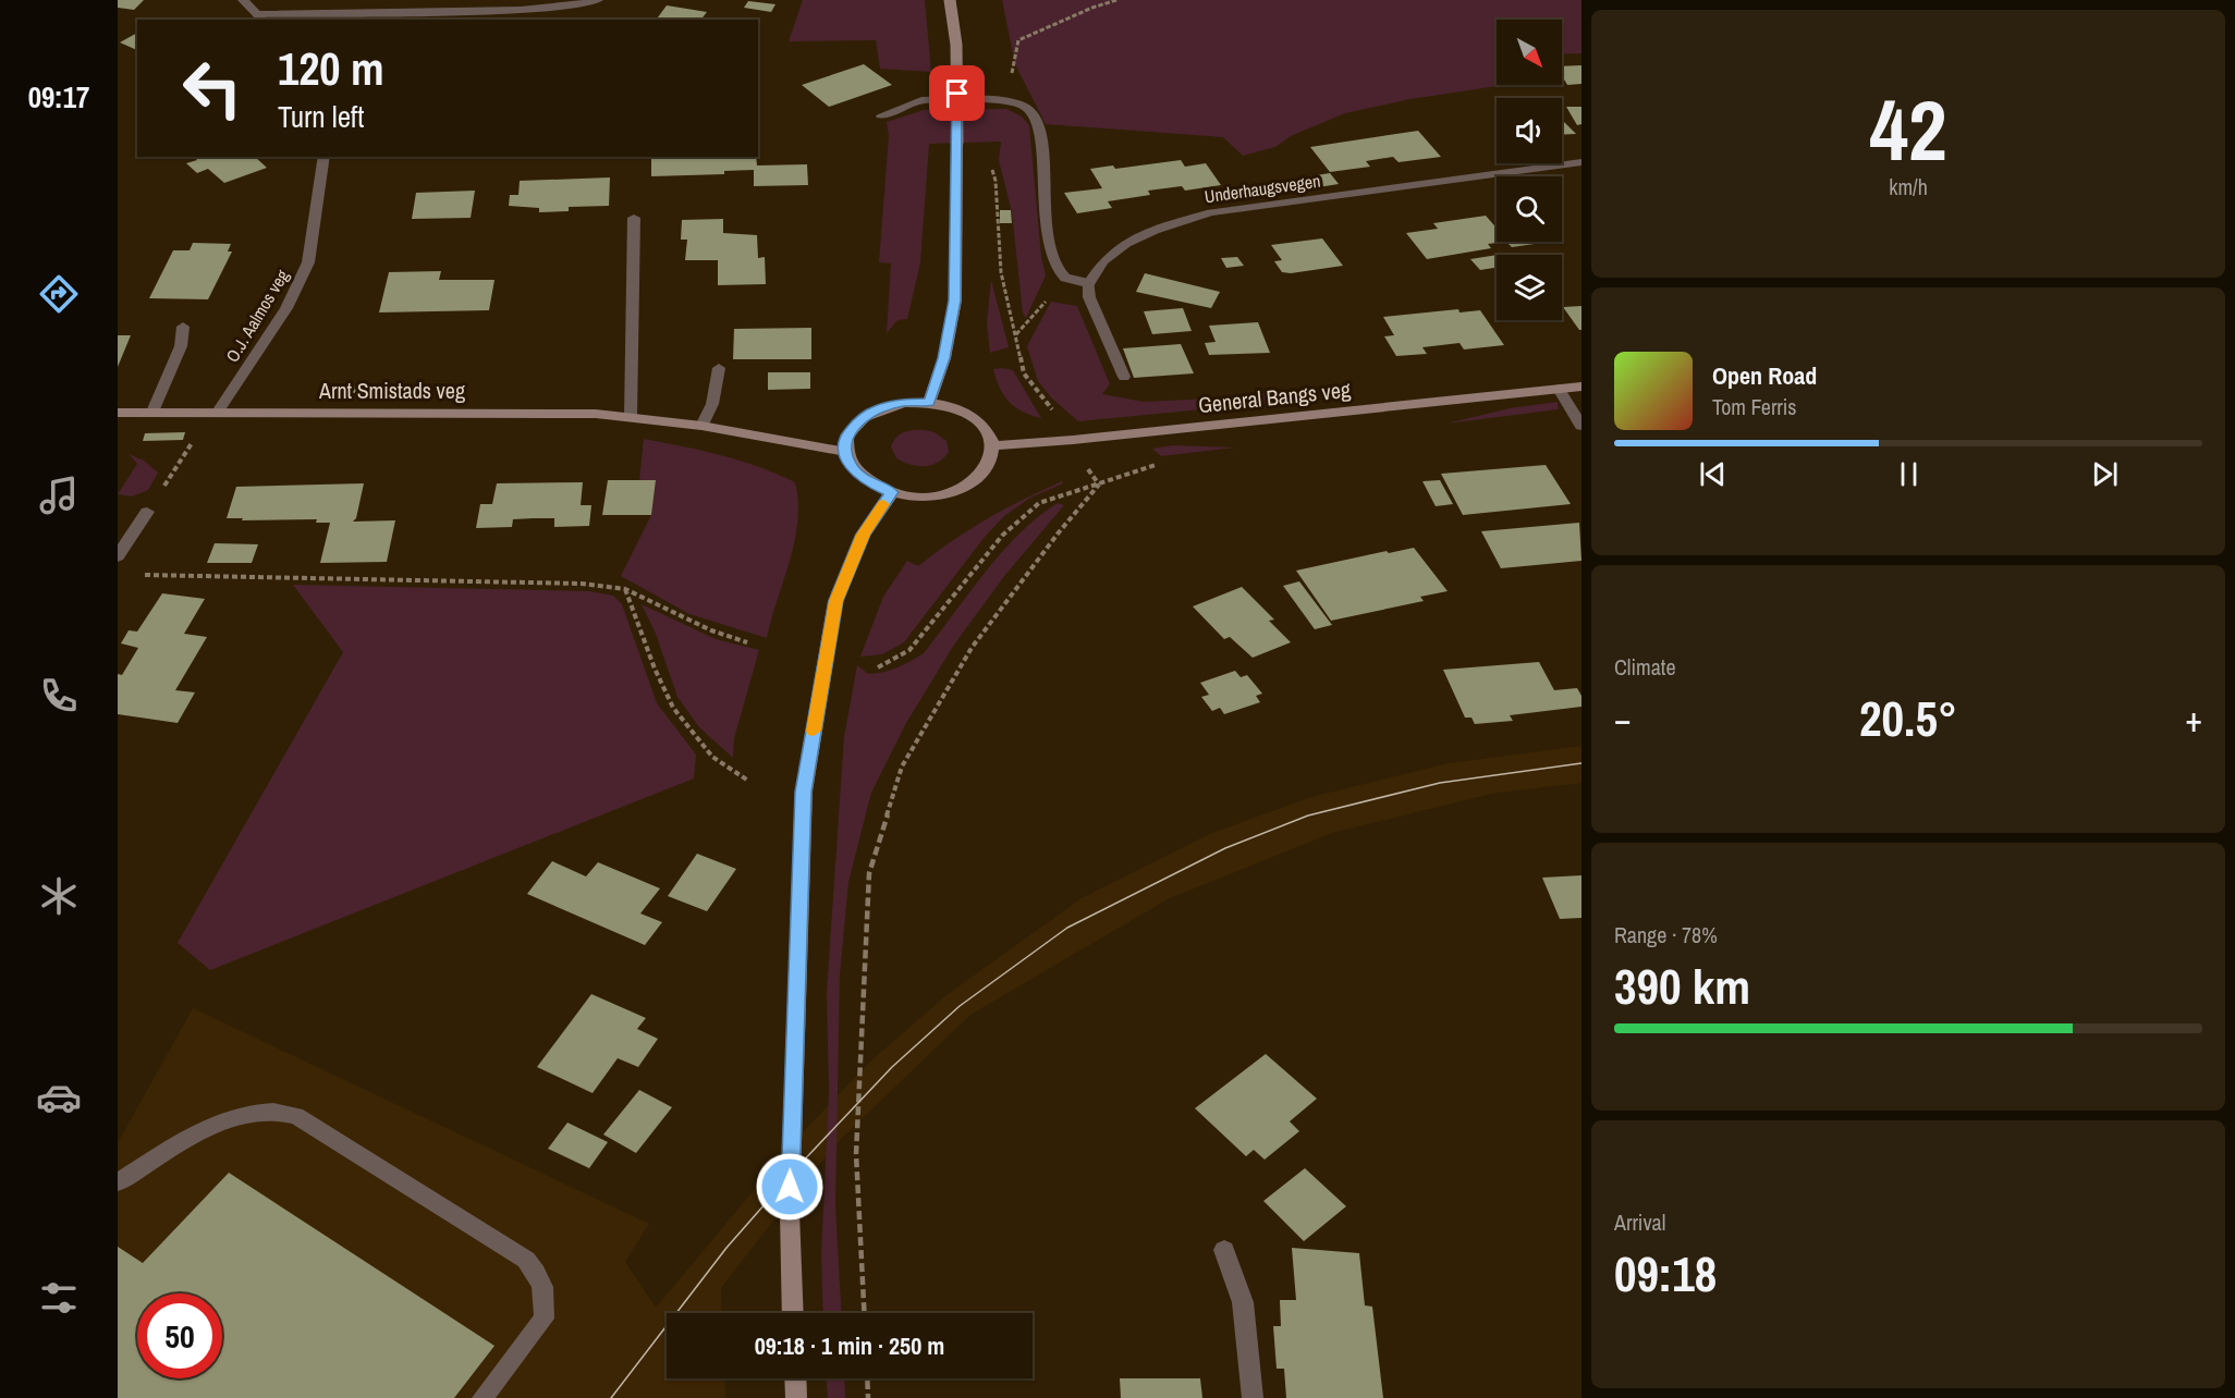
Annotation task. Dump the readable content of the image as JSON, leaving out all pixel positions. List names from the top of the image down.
{
  "streets": {
    "main road": ["Arnt Smistads veg", "General Bangs veg"],
    "street": ["Underhaugsvegen", "O.J. Aalmos veg"]
  },
  "crossings": [
    ["O.J. Aalmos veg", "Arnt Smistads veg"],
    ["Arnt Smistads veg", "General Bangs veg"]
  ],
  "north": "bottom right",
  "page": {
    "tabs": "09:17",
    "tile": [
      ["42", "km/h"],
      "Climate",
      ["Range · 78%", "390 km"],
      ["Arrival", "09:18"]
    ],
    "turn": ["120 m", "Turn left"],
    "song": ["Open Road", "Tom Ferris"],
    "heat": ["−", "20.5°", "+"],
    "limit": "50",
    "trip": "09:18 · 1 min · 250 m"
  }
}
